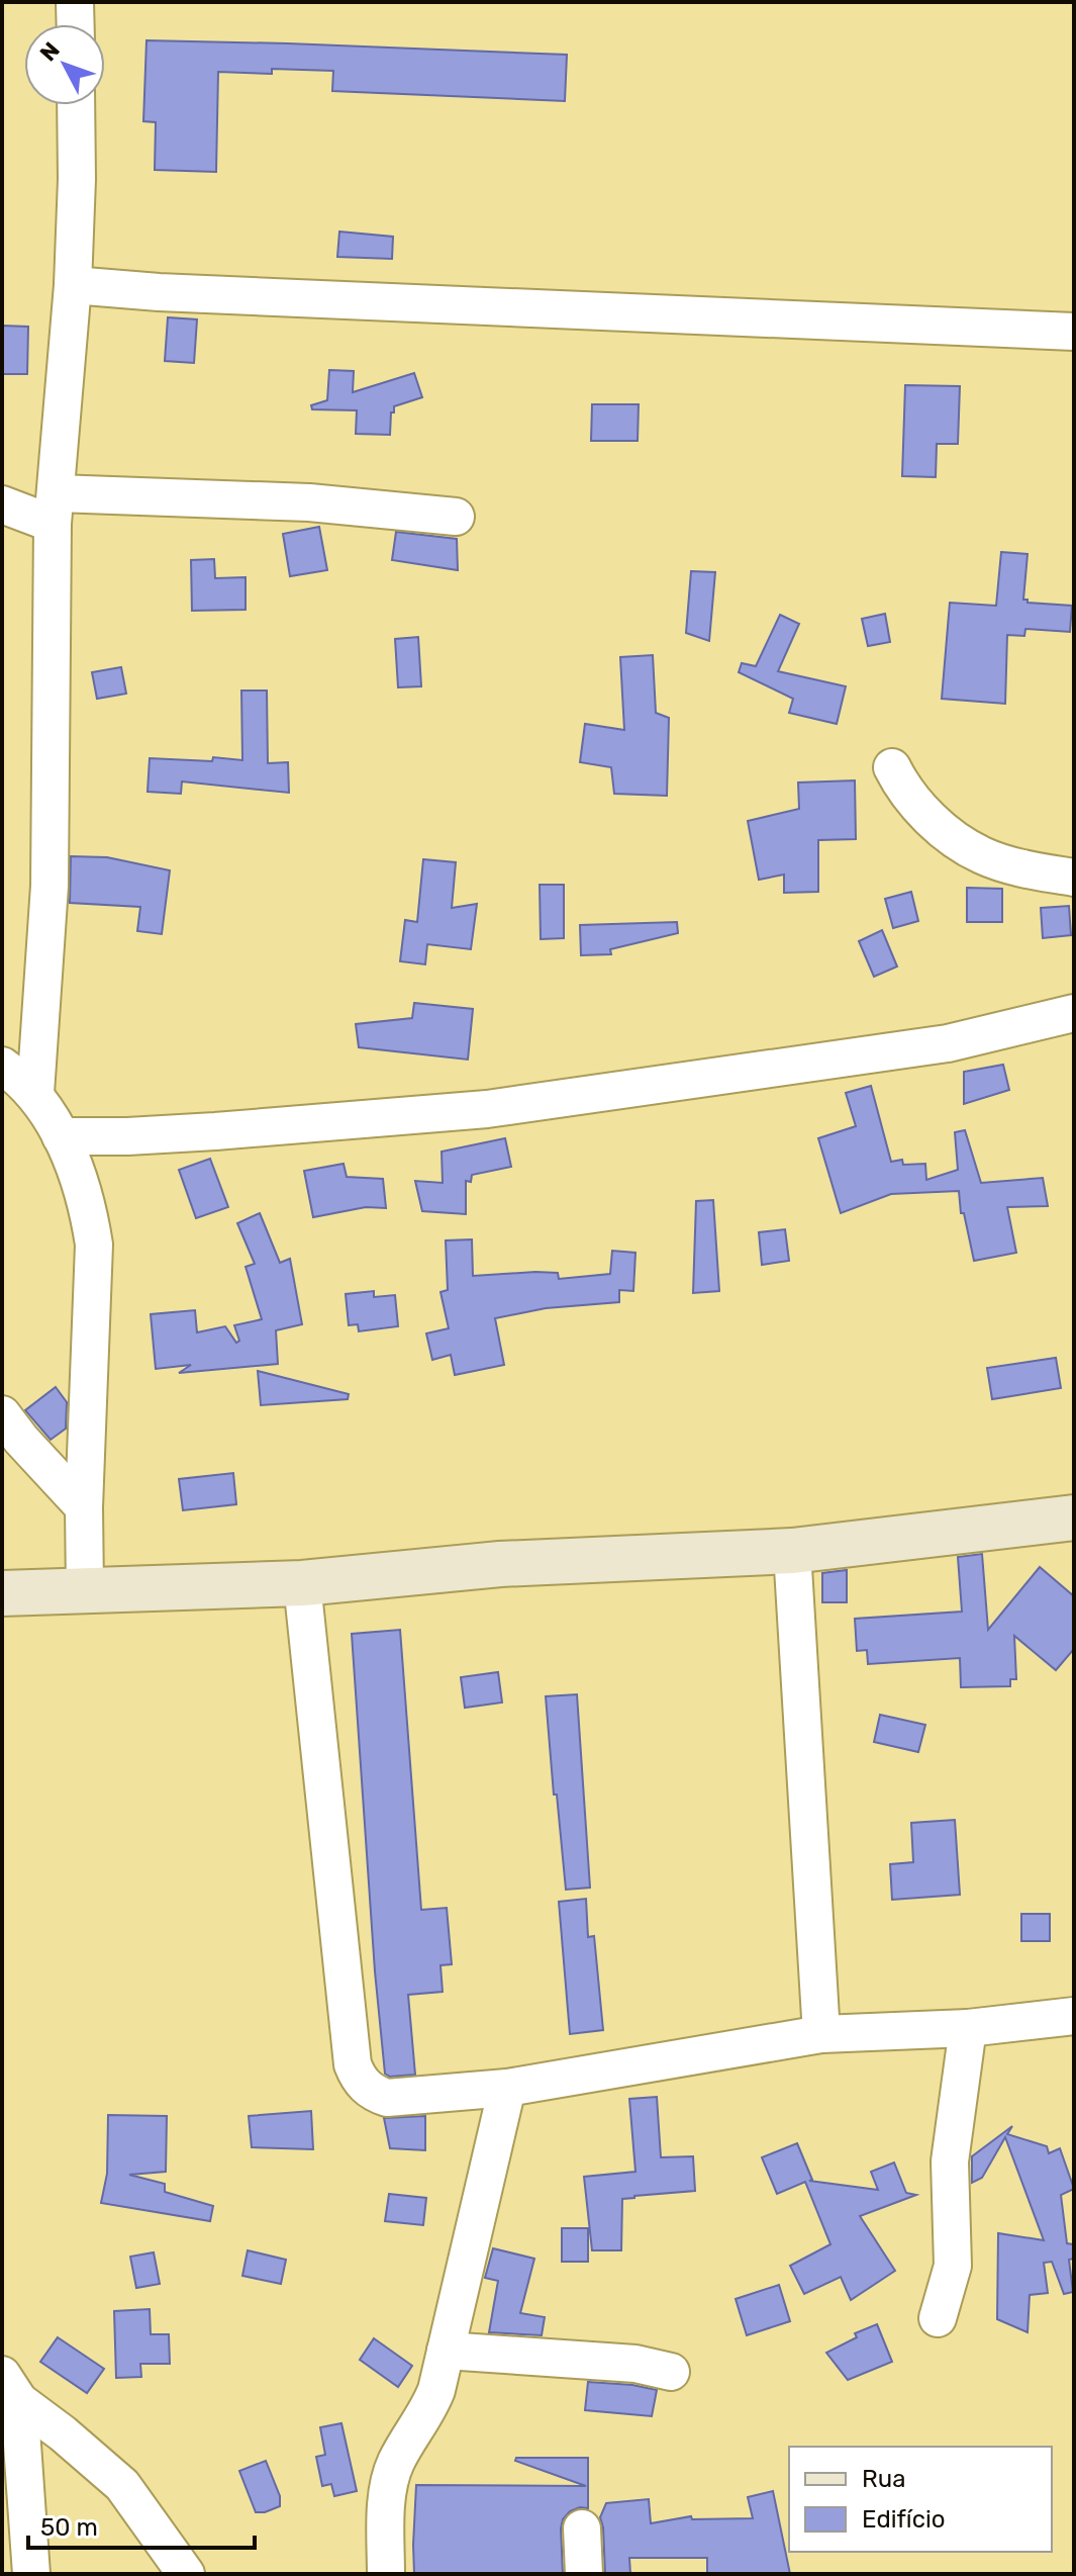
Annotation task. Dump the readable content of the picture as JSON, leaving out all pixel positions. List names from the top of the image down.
{
  "legend": ["Rua", "Edifício"],
  "scale_bar": "50 m",
  "north": "top left"
}
